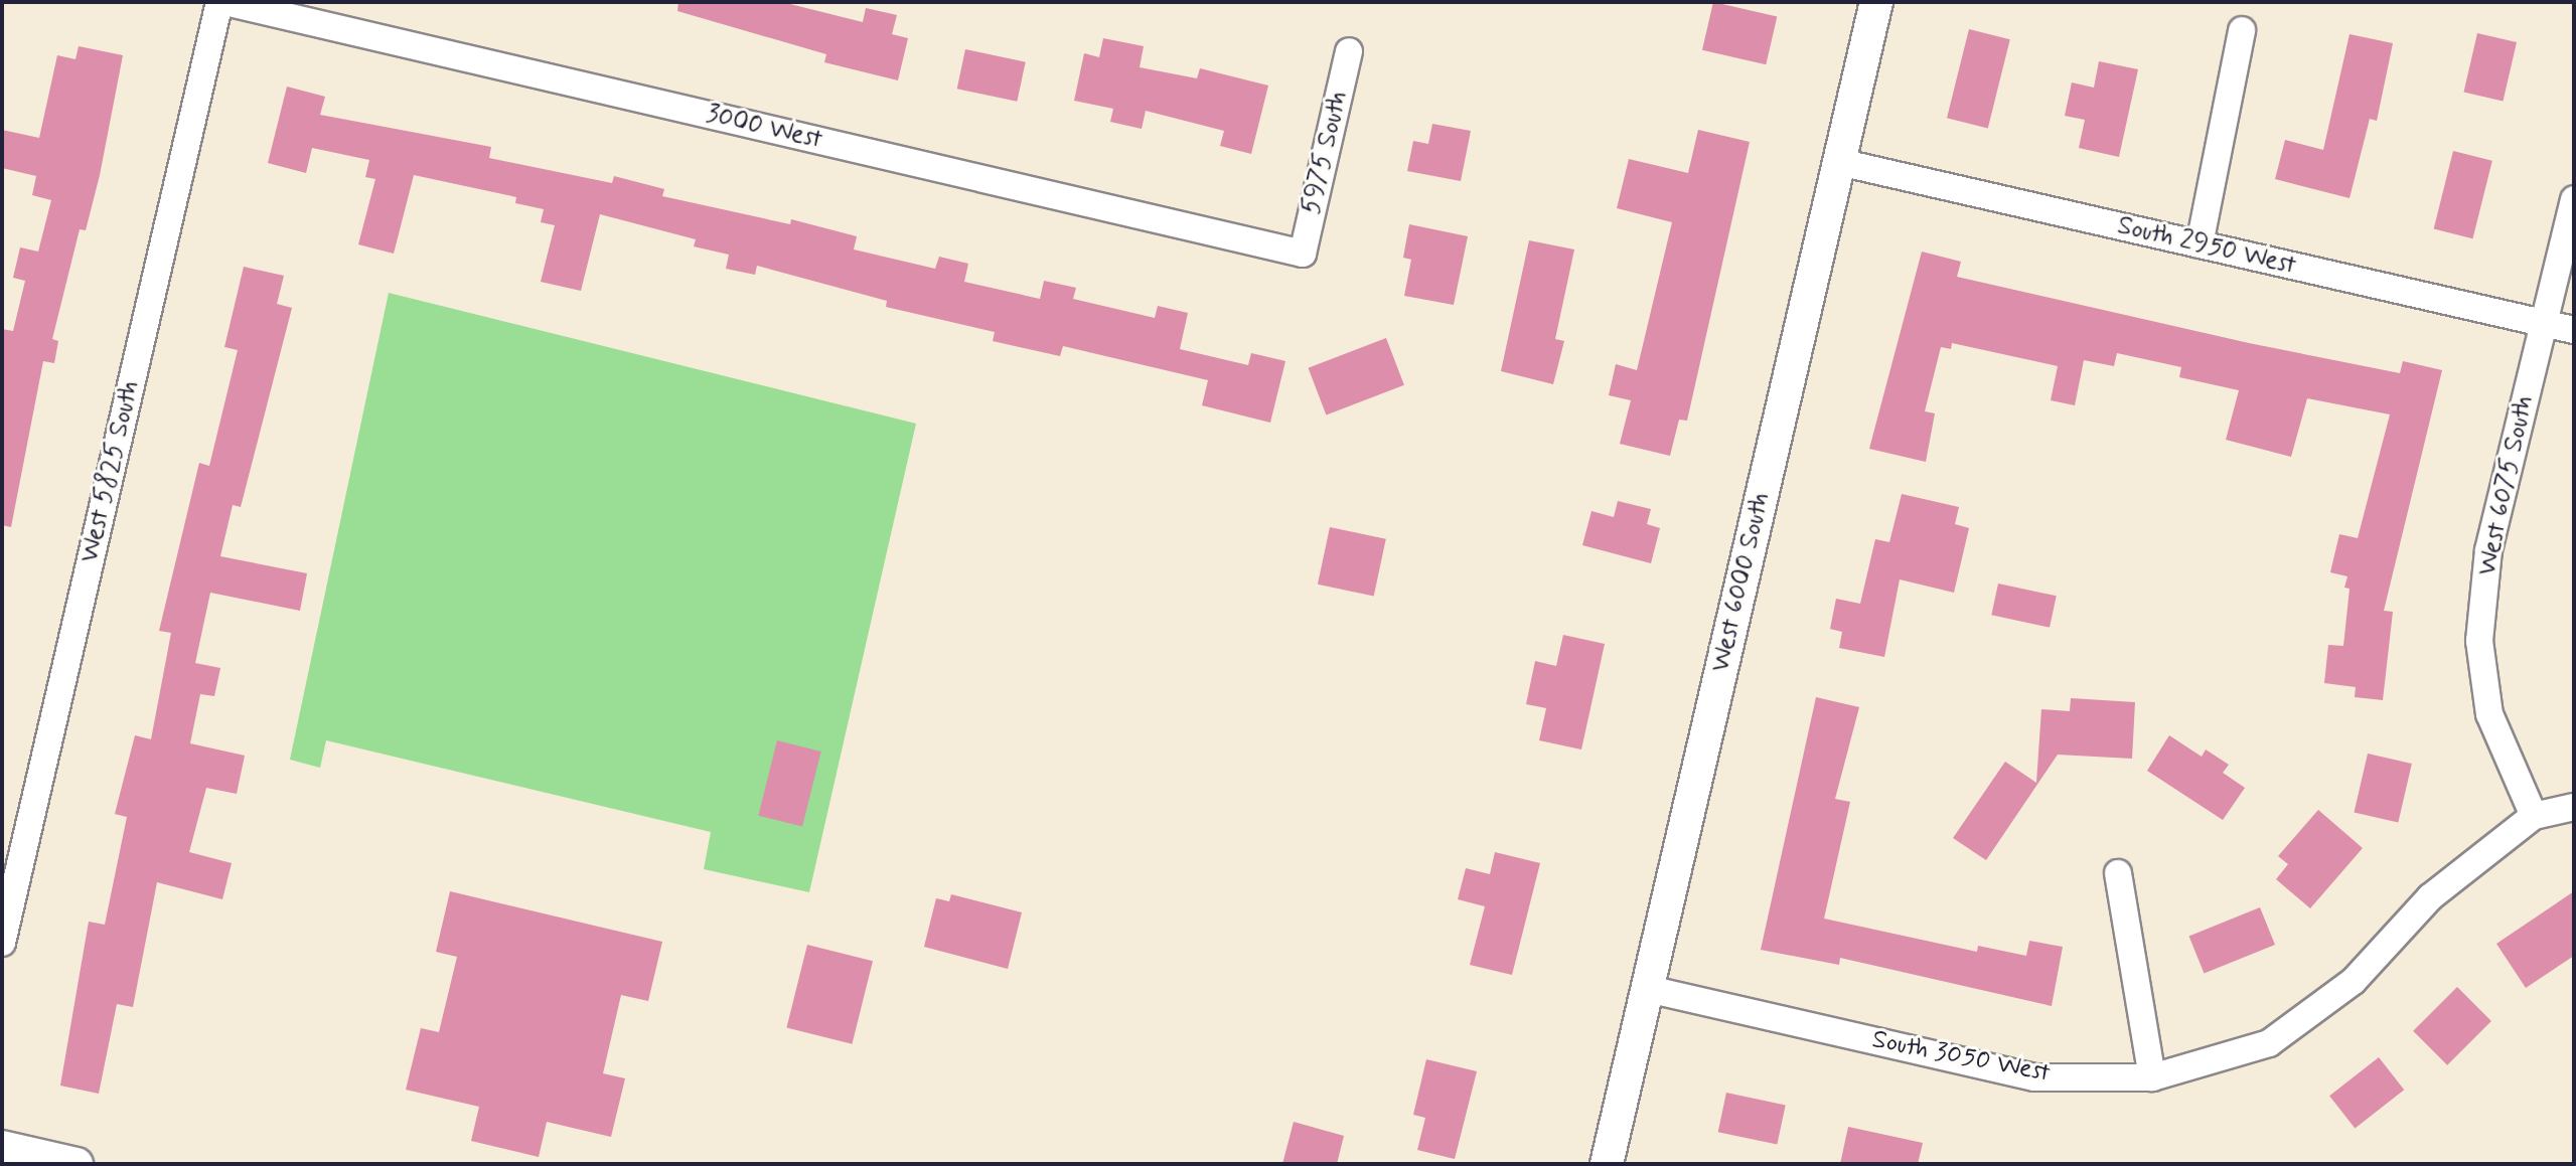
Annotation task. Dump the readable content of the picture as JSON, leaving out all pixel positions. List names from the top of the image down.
{
  "streets": {
    "street": [
      "3000 West",
      "5975 South",
      "South 2950 West",
      "West 5825 South",
      "West 6075 South",
      "West 6000 South",
      "South 3050 West"
    ]
  },
  "crossings": [
    ["3000 West", "5975 South"],
    ["3000 West", "West 5825 South"],
    ["South 2950 West", "West 6075 South"],
    ["South 2950 West", "West 6000 South"],
    ["West 6075 South", "South 3050 West"],
    ["West 6000 South", "South 3050 West"]
  ]
}
